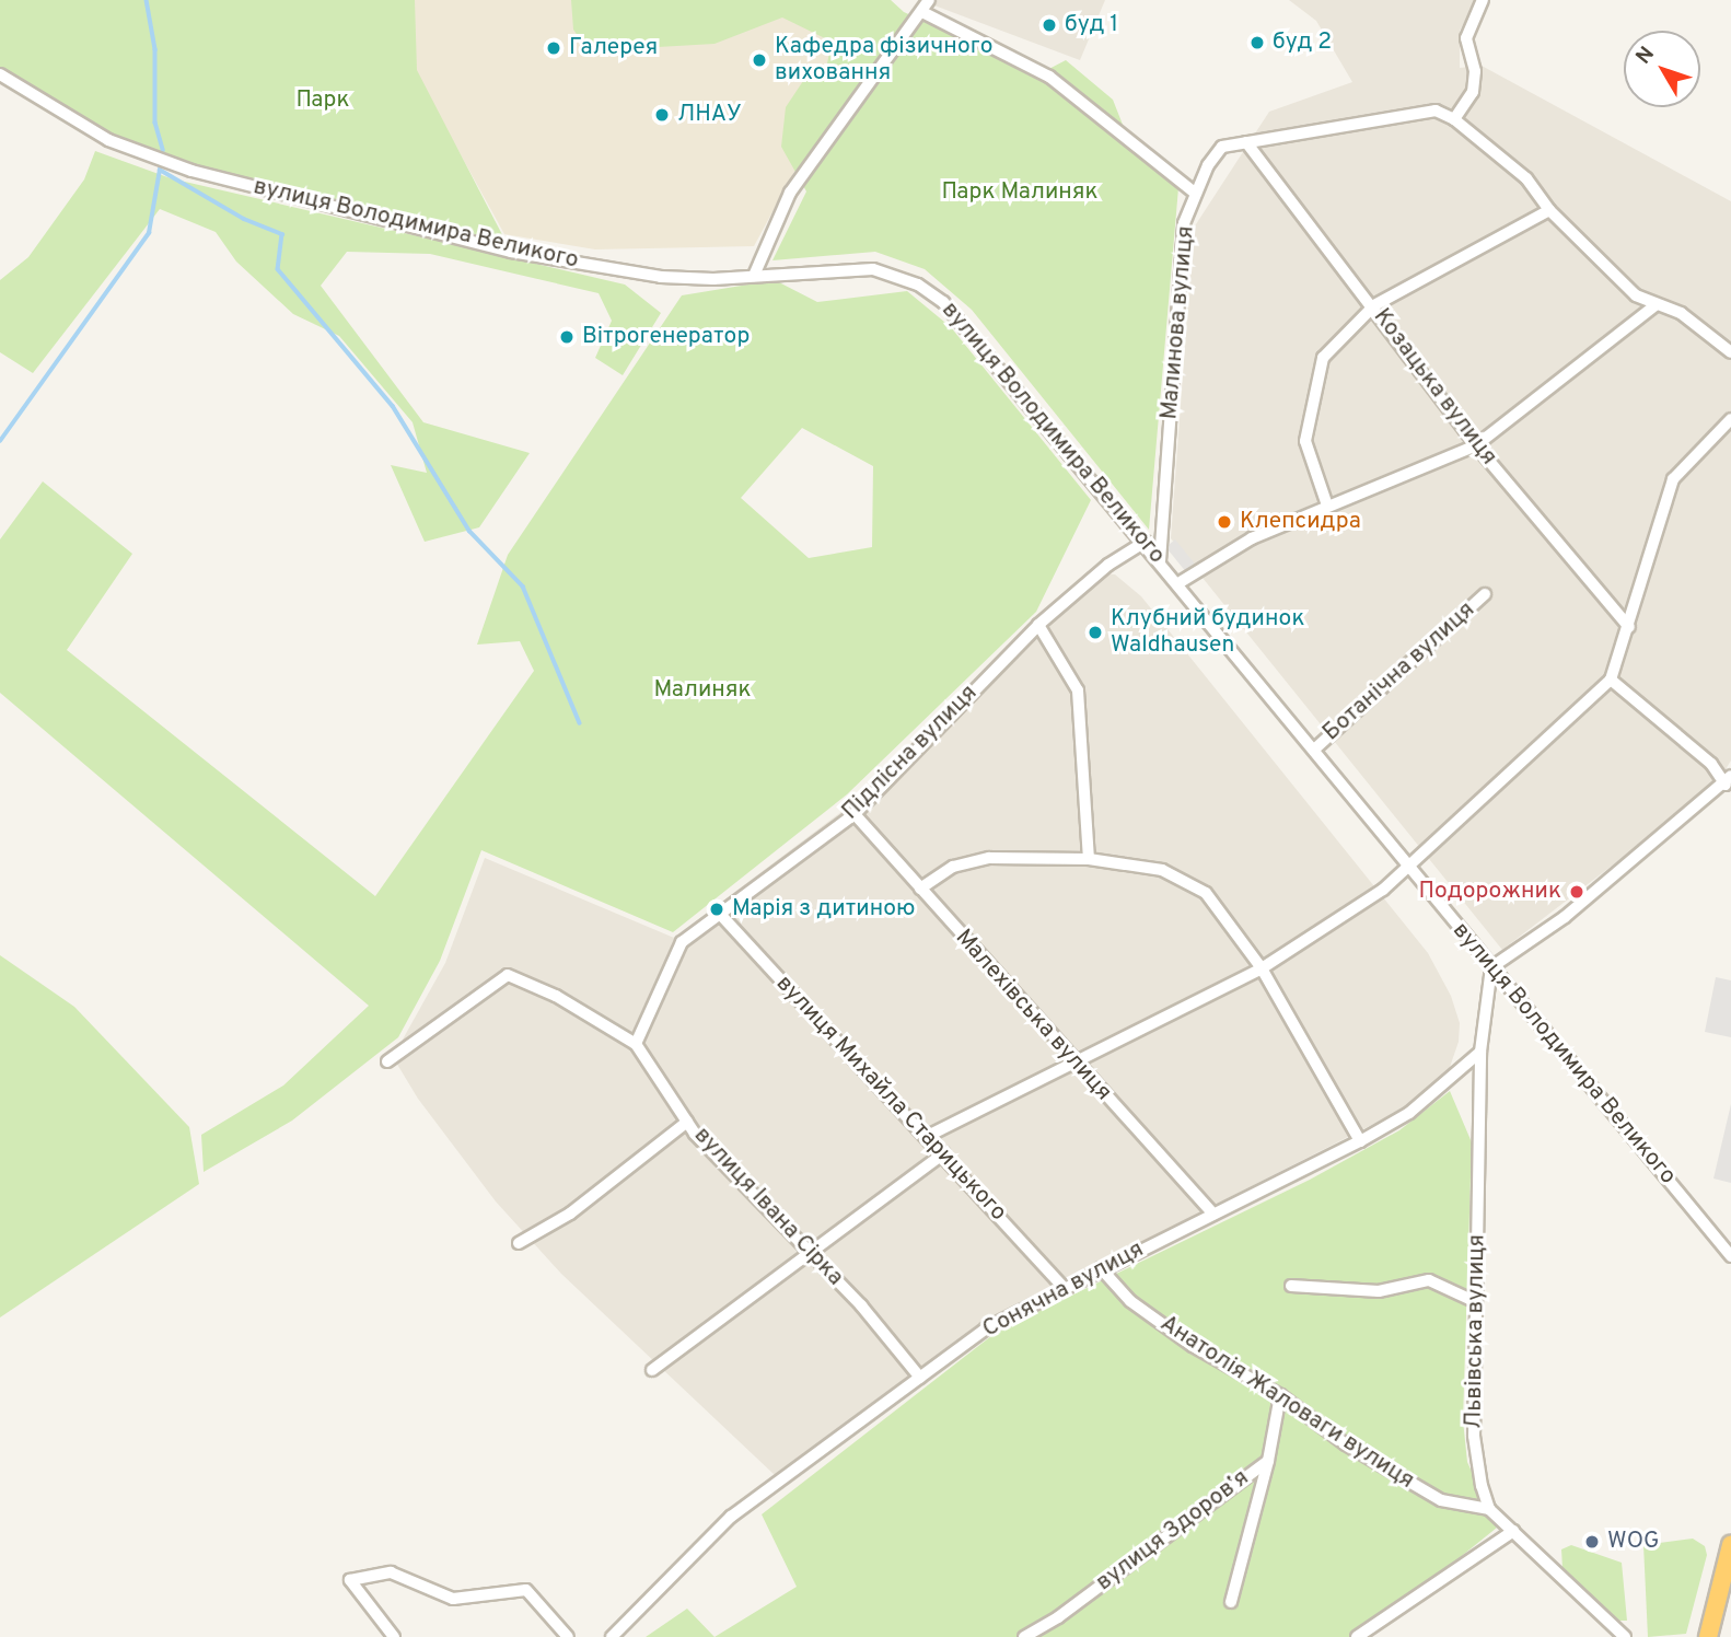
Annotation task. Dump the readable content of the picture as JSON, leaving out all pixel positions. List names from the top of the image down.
{
  "streets": {
    "street": [
      "вулиця Володимира Великого",
      "Малинова вулиця",
      "Козацька вулиця",
      "Ботанічна вулиця",
      "Підлісна вулиця",
      "Малехівська вулиця",
      "вулиця Михайла Старицького",
      "вулиця Івана Сірка",
      "Сонячна вулиця",
      "Львівська вулиця",
      "Анатолія Жаловаги вулиця",
      "вулиця Здоровʼя"
    ]
  },
  "crossings": [
    ["вулиця Володимира Великого", "Малинова вулиця"],
    ["вулиця Володимира Великого", "Ботанічна вулиця"],
    ["вулиця Володимира Великого", "Підлісна вулиця"],
    ["вулиця Володимира Великого", "Львівська вулиця"],
    ["Малинова вулиця", "Козацька вулиця"],
    ["Підлісна вулиця", "Малехівська вулиця"],
    ["Підлісна вулиця", "вулиця Михайла Старицького"],
    ["Підлісна вулиця", "вулиця Івана Сірка"],
    ["Малехівська вулиця", "Сонячна вулиця"],
    ["вулиця Михайла Старицького", "Сонячна вулиця"],
    ["вулиця Івана Сірка", "Сонячна вулиця"],
    ["Сонячна вулиця", "Львівська вулиця"],
    ["Сонячна вулиця", "Анатолія Жаловаги вулиця"],
    ["Львівська вулиця", "Анатолія Жаловаги вулиця"],
    ["Анатолія Жаловаги вулиця", "вулиця Здоровʼя"]
  ],
  "parks": ["Парк", "Парк Малиняк", "Малиняк"],
  "places": [
    "буд 1",
    "буд 2",
    "Галерея",
    "Кафедра фізичного виховання",
    "ЛНАУ",
    "Вітрогенератор",
    "Клепсидра",
    "Клубний будинок Waldhausen",
    "Подорожник",
    "Марія з дитиною",
    "WOG"
  ],
  "north": "top left"
}
